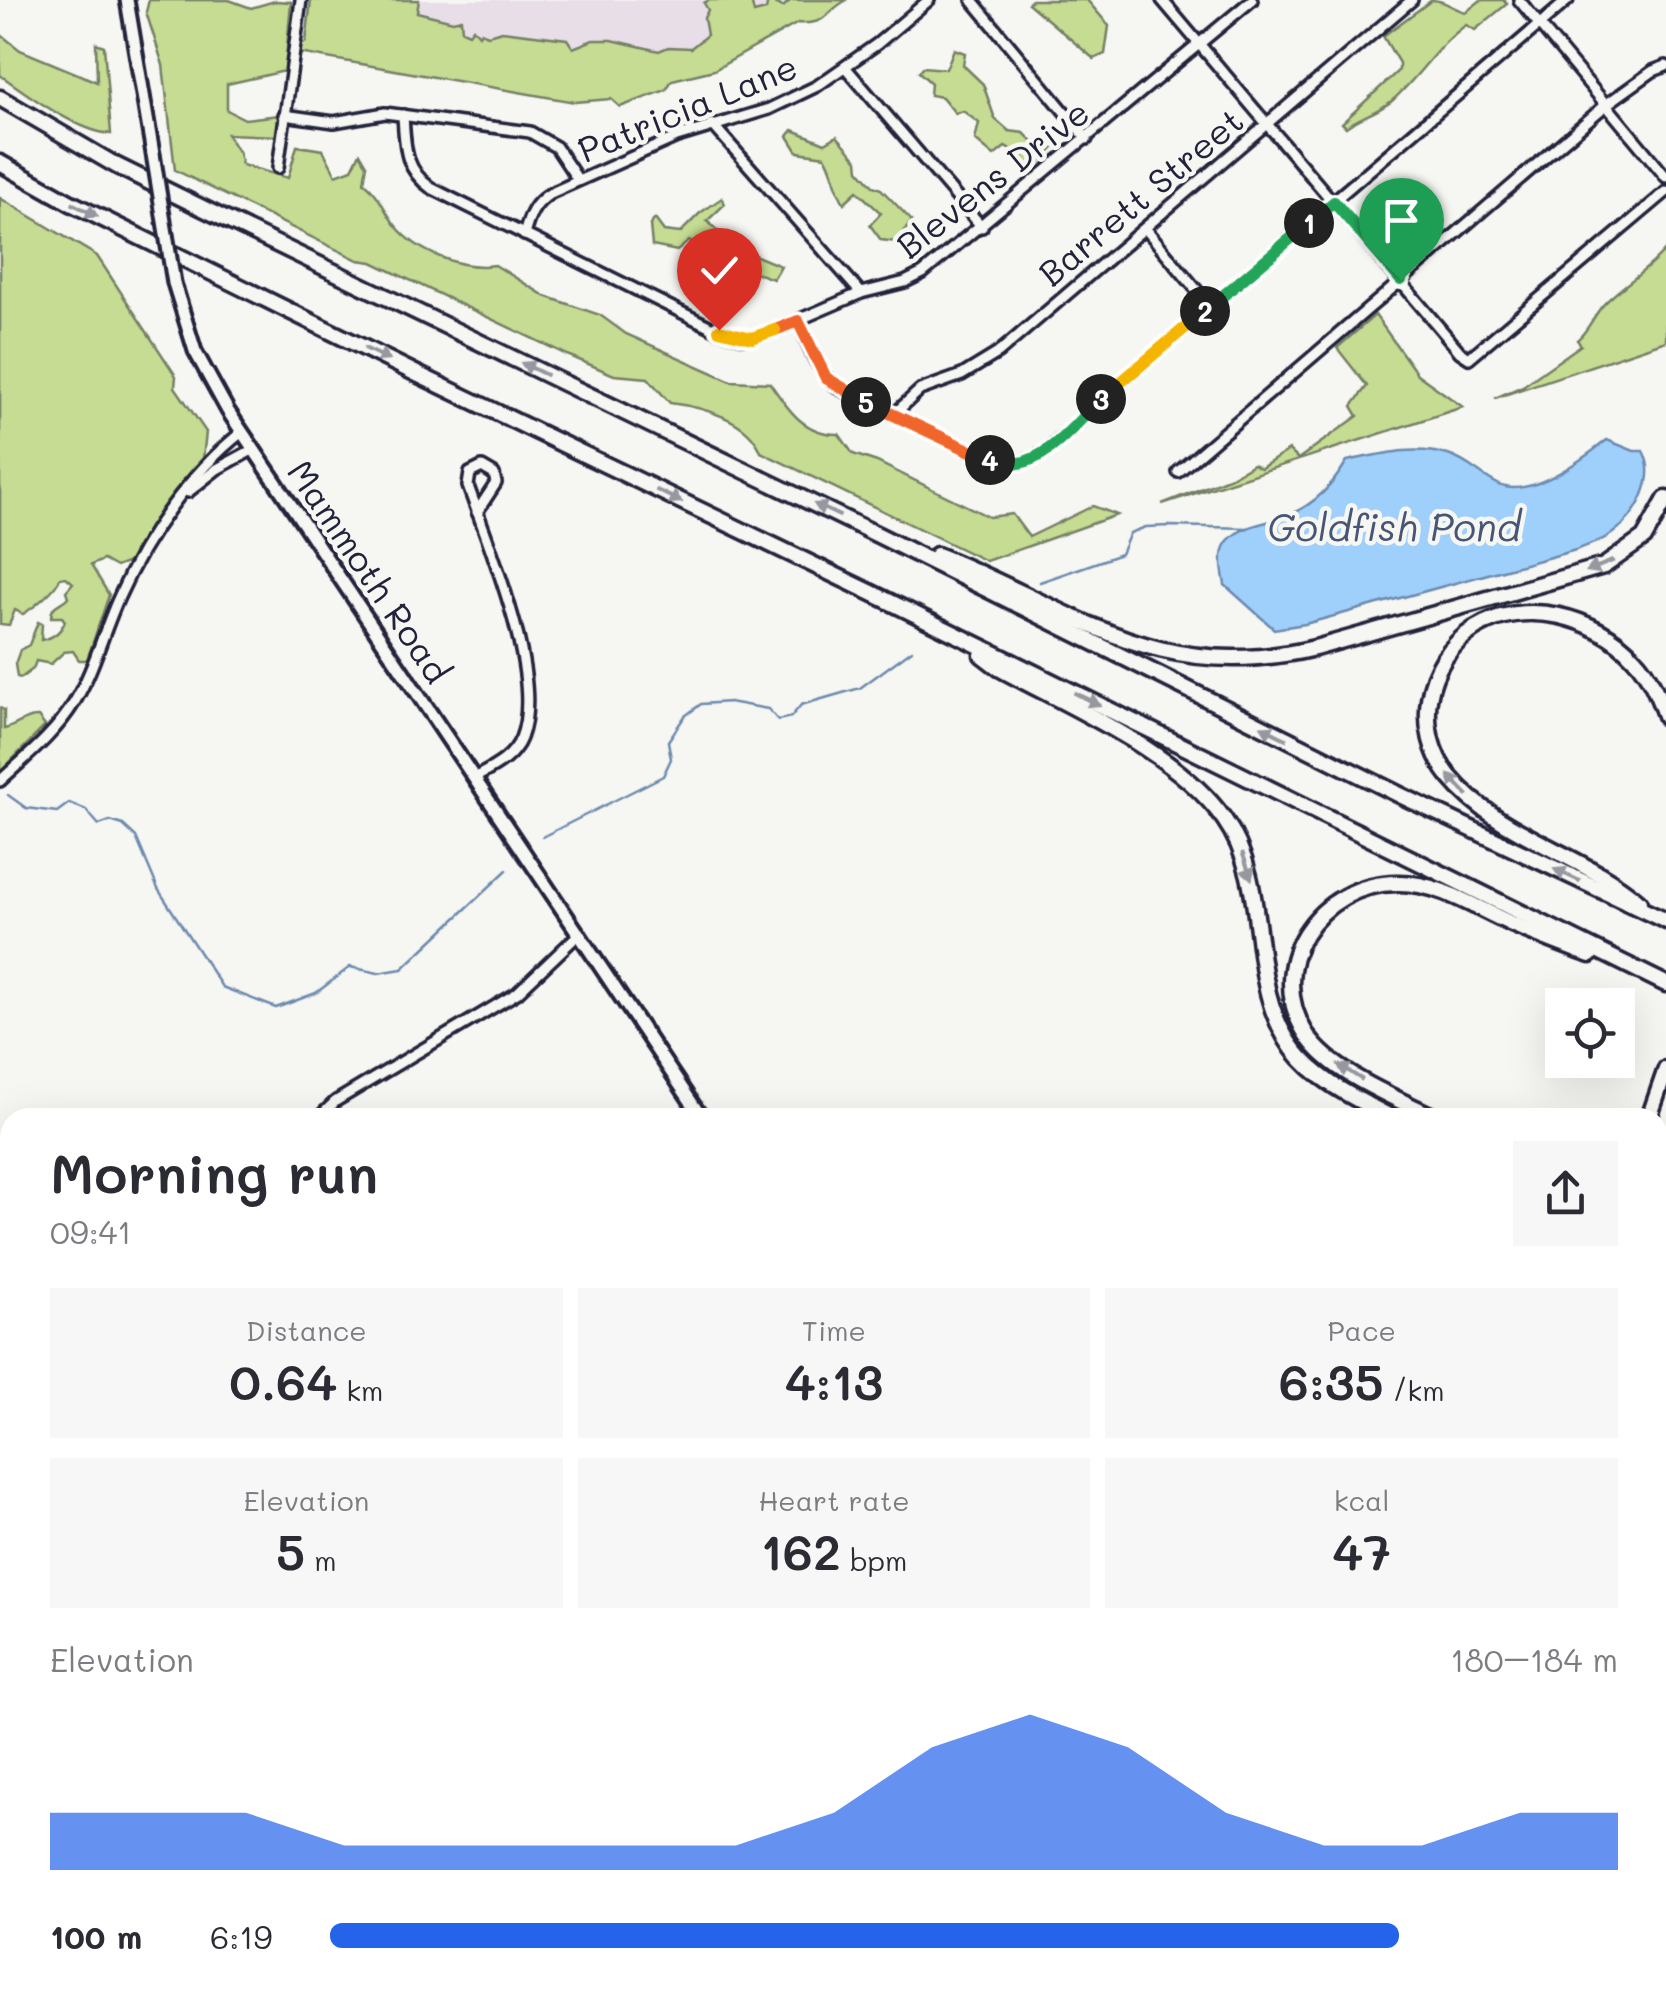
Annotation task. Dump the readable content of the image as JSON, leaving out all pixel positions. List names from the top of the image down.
{
  "streets": {
    "main road": ["Mammoth Road"],
    "street": ["Patricia Lane", "Blevens Drive", "Barrett Street"]
  },
  "crossings": [
    ["Patricia Lane", "Blevens Drive"]
  ],
  "water": ["Goldfish Pond"],
  "page": {
    "pins": [
      "1",
      "2",
      "3",
      "5",
      "4"
    ],
    "heading": ["Morning run", "09:41"],
    "stats": [
      ["Distance", "0.64 km"],
      ["Time", "4:13"],
      ["Pace", "6:35 /km"],
      ["Elevation", "5 m"],
      ["Heart rate", "162 bpm"],
      ["kcal", "47"]
    ],
    "chart": ["Elevation", "180–184 m"],
    "list": [
      {
        "name": "100 m",
        "note": "6:19"
      }
    ]
  }
}
